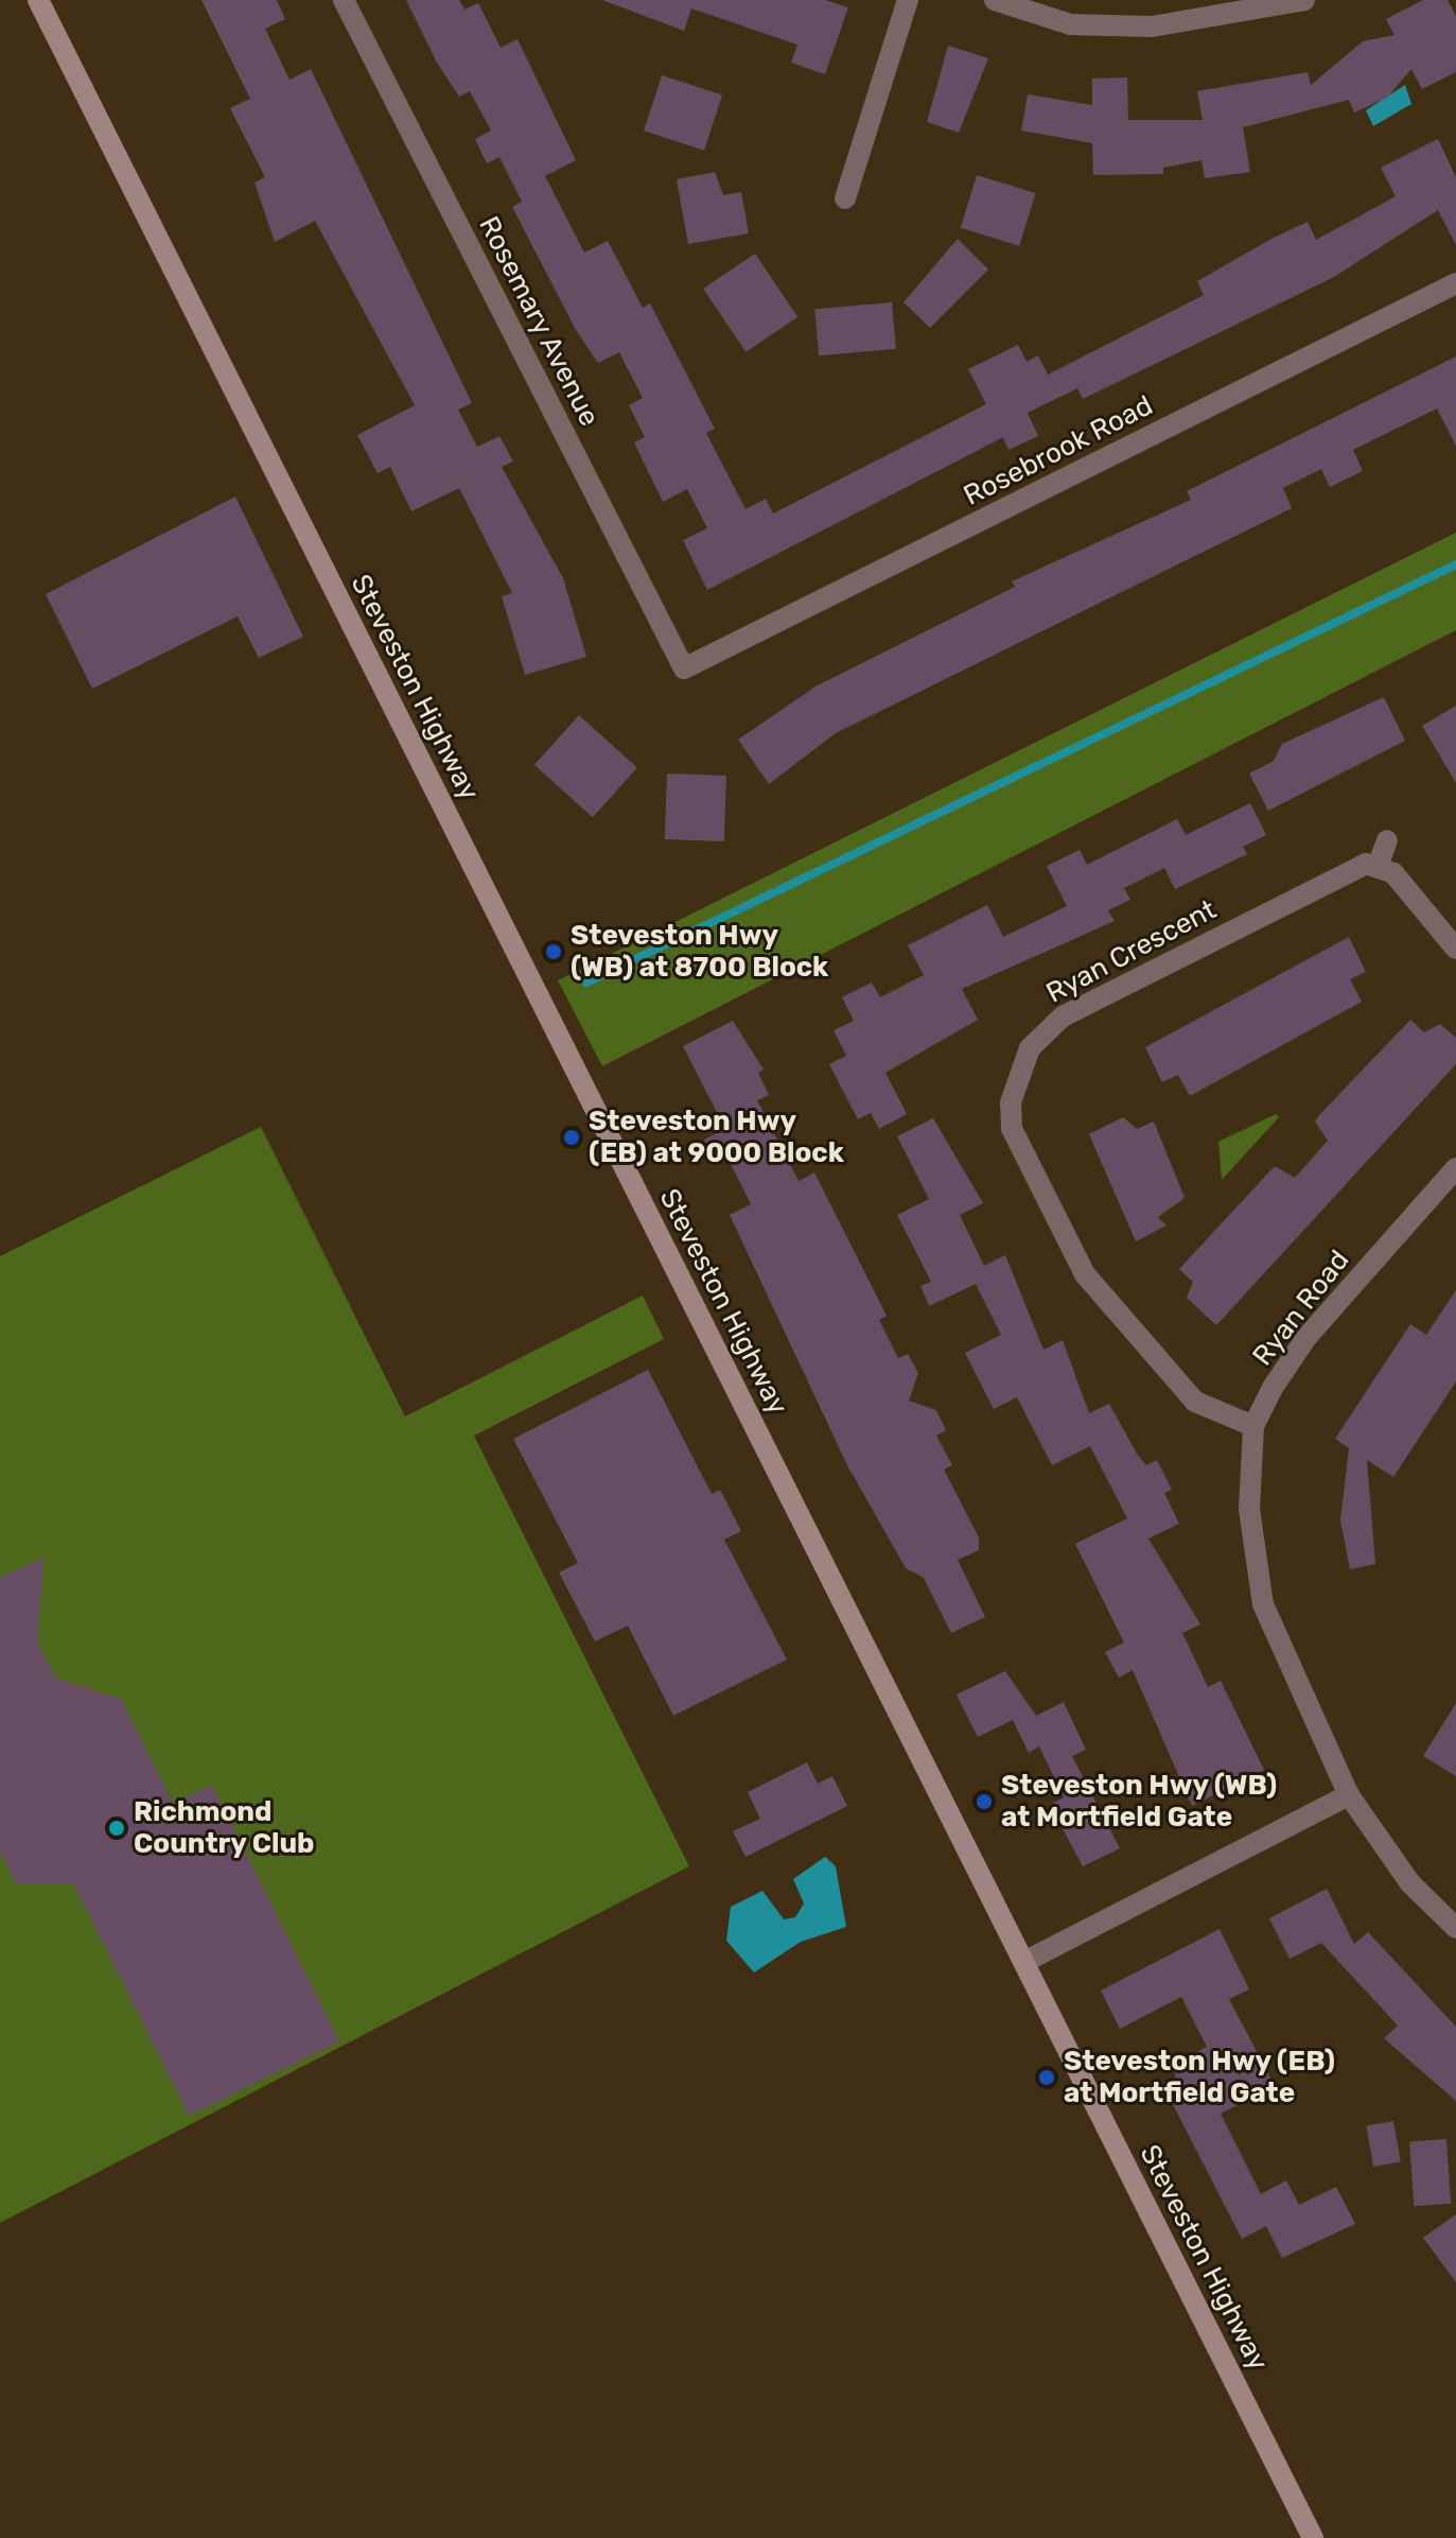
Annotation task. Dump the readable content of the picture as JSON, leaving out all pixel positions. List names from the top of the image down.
{
  "streets": {
    "main road": ["Steveston Highway"],
    "street": [
      "Rosemary Avenue",
      "Rosebrook Road",
      "Ryan Crescent",
      "Ryan Road"
    ]
  },
  "crossings": [
    ["Rosemary Avenue", "Rosebrook Road"],
    ["Ryan Crescent", "Ryan Road"]
  ],
  "places": [
    "Steveston Hwy (WB) at 8700 Block",
    "Steveston Hwy (EB) at 9000 Block",
    "Steveston Hwy (WB) at Mortfield Gate",
    "Richmond Country Club",
    "Steveston Hwy (EB) at Mortfield Gate"
  ]
}
